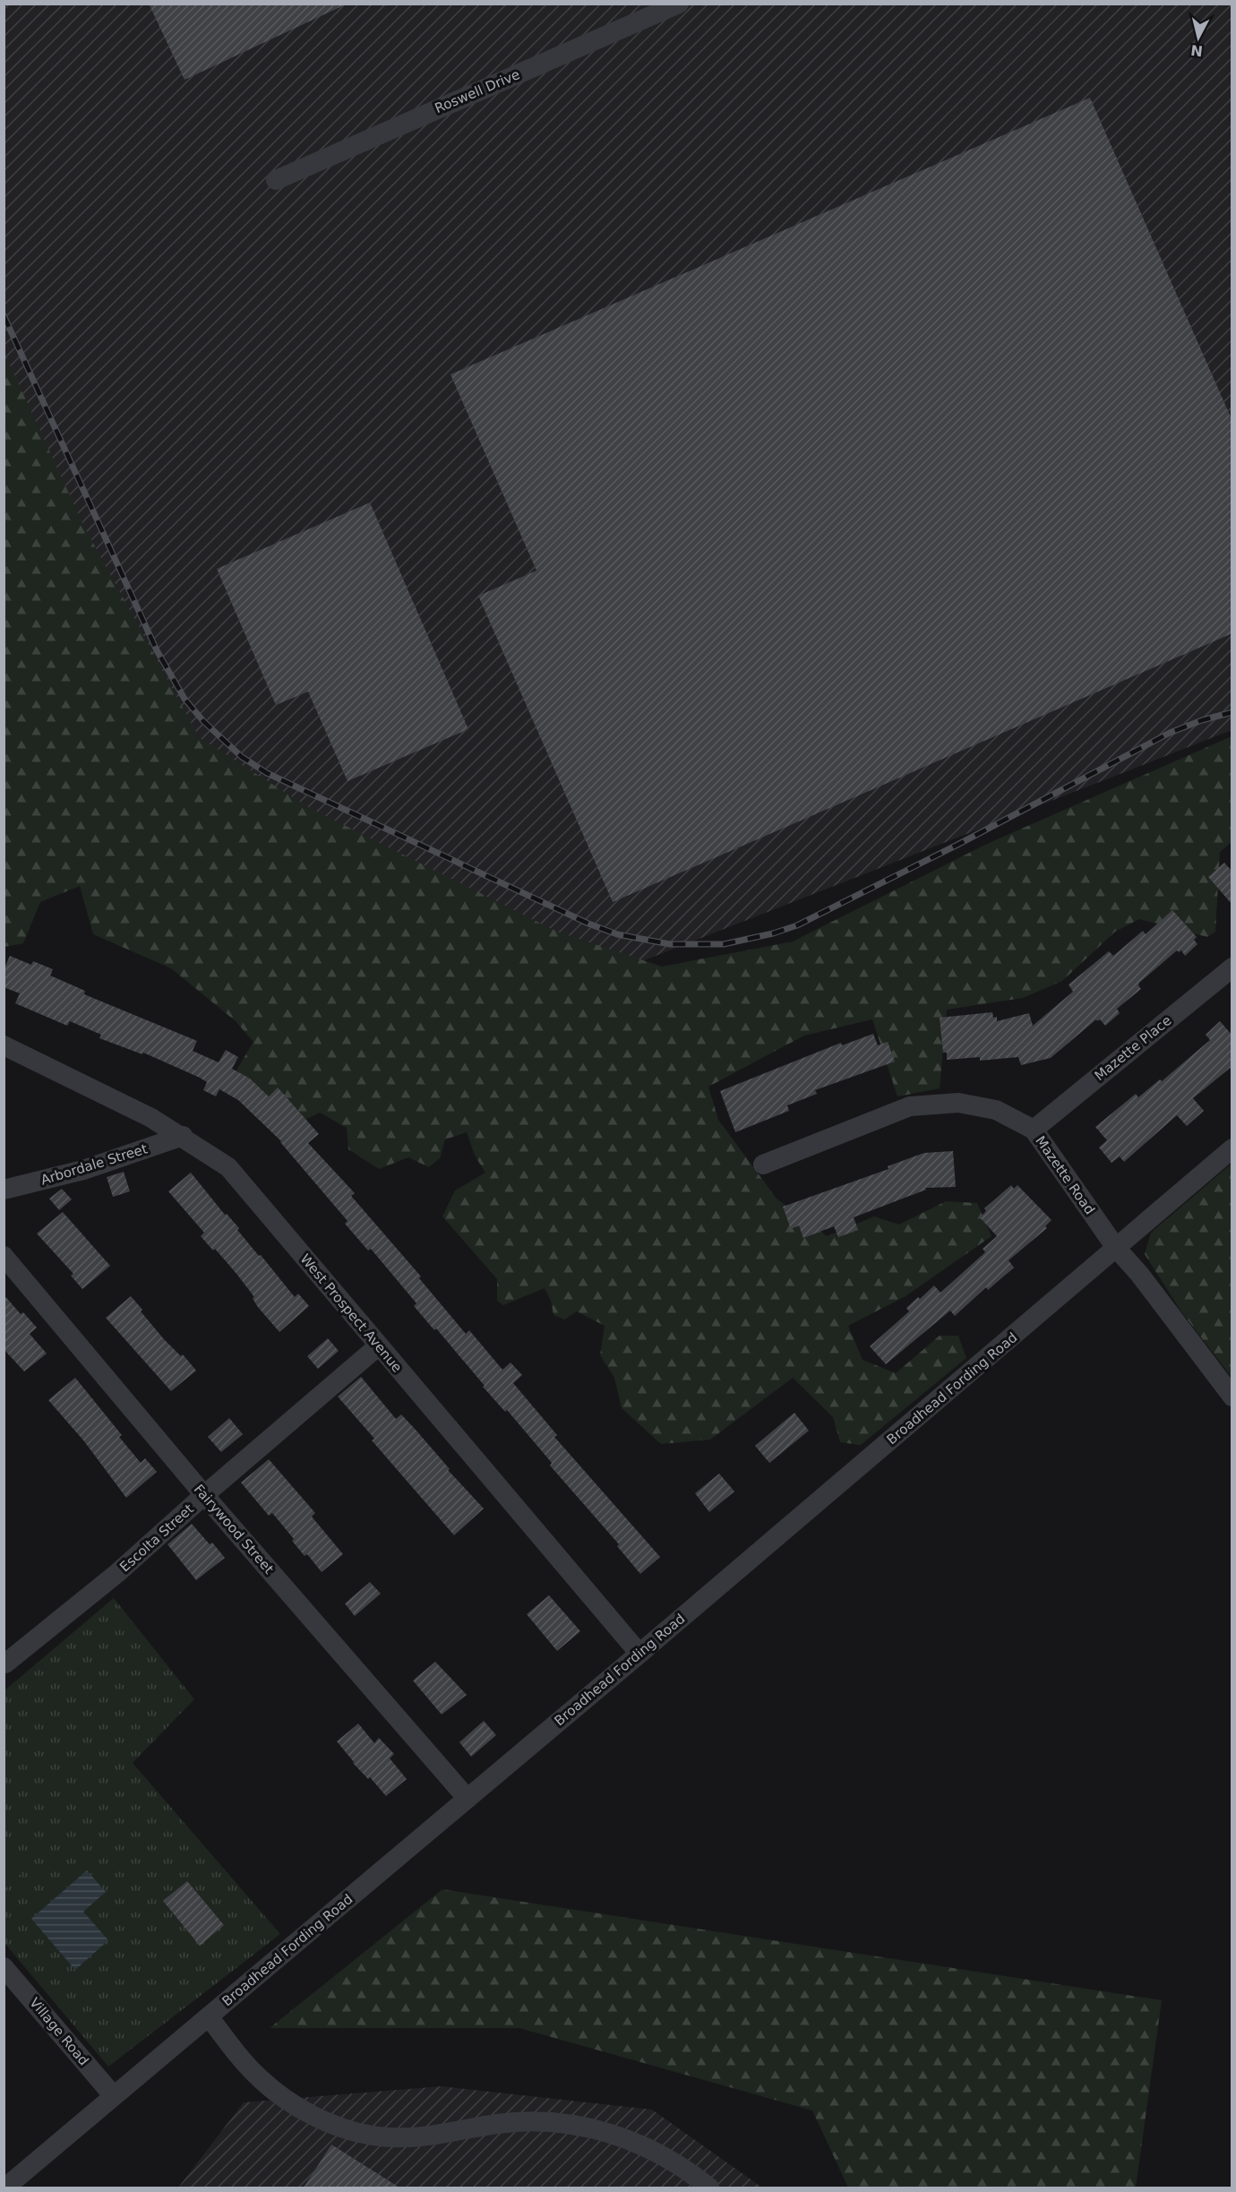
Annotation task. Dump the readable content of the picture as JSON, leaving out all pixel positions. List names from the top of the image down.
{
  "streets": {
    "street": [
      "Roswell Drive",
      "Mazette Place",
      "Arbordale Street",
      "Mazette Road",
      "West Prospect Avenue",
      "Broadhead Fording Road",
      "Fairywood Street",
      "Escolta Street",
      "Village Road"
    ]
  },
  "crossings": [
    ["Mazette Place", "Mazette Road"],
    ["Arbordale Street", "West Prospect Avenue"],
    ["Mazette Road", "Broadhead Fording Road"],
    ["West Prospect Avenue", "Broadhead Fording Road"],
    ["West Prospect Avenue", "Escolta Street"],
    ["Broadhead Fording Road", "Fairywood Street"],
    ["Broadhead Fording Road", "Village Road"],
    ["Fairywood Street", "Escolta Street"]
  ],
  "north": "bottom"
}
